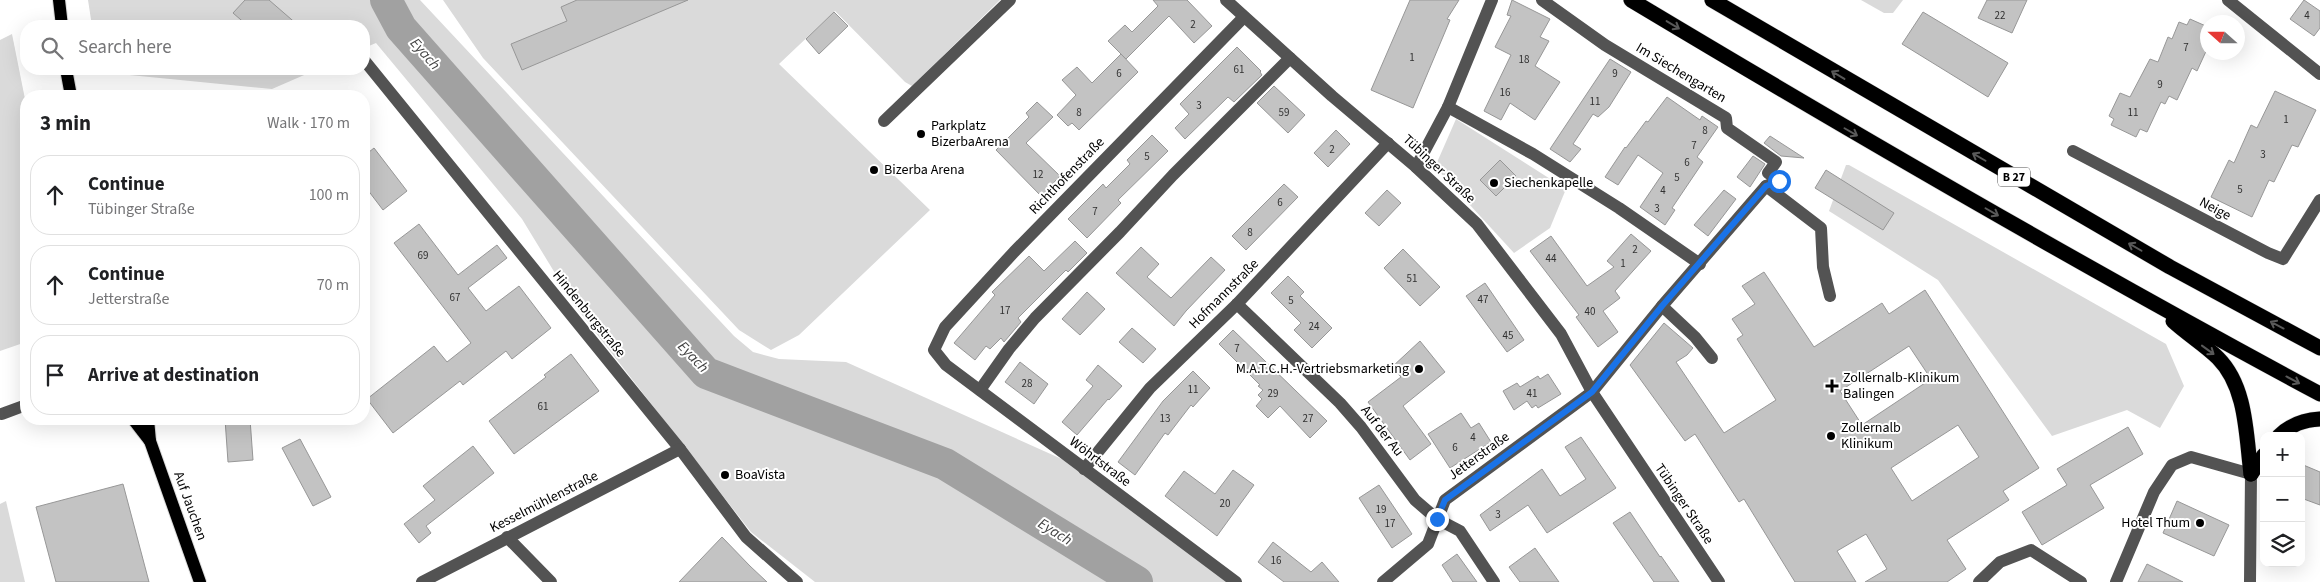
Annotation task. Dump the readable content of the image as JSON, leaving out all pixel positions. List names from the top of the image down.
{
  "streets": {
    "highway": ["B 27"],
    "main road": ["Auf Jauchen"],
    "street": [
      "Im Siechengarten",
      "Tübinger Straße",
      "Richthofenstraße",
      "Neige",
      "Hofmannstraße",
      "Hindenburgstraße",
      "Auf der Au",
      "Jetterstraße",
      "Wöhrtstraße",
      "Kesselmühlenstraße"
    ]
  },
  "crossings": [
    ["Tübinger Straße", "Richthofenstraße"],
    ["Tübinger Straße", "Hofmannstraße"],
    ["Tübinger Straße", "Jetterstraße"],
    ["Richthofenstraße", "Wöhrtstraße"],
    ["Hofmannstraße", "Auf der Au"],
    ["Hofmannstraße", "Wöhrtstraße"],
    ["Hindenburgstraße", "Kesselmühlenstraße"],
    ["Auf der Au", "Jetterstraße"]
  ],
  "water": ["Eyach"],
  "places": {
    "other": [
      "Parkplatz BizerbaArena",
      "Bizerba Arena",
      "Siechenkapelle",
      "M.A.T.C.H.-Vertriebsmarketing",
      "Zollernalb Klinikum",
      "BoaVista",
      "Hotel Thum"
    ],
    "health": ["Zollernalb-Klinikum Balingen"]
  },
  "house_numbers": [
    "22",
    "4",
    "2",
    "7",
    "1",
    "18",
    "61",
    "6",
    "9",
    "9",
    "16",
    "11",
    "3",
    "8",
    "59",
    "11",
    "1",
    "8",
    "7",
    "2",
    "3",
    "5",
    "6",
    "12",
    "5",
    "5",
    "4",
    "6",
    "3",
    "7",
    "8",
    "2",
    "69",
    "44",
    "1",
    "51",
    "67",
    "47",
    "5",
    "17",
    "40",
    "24",
    "45",
    "7",
    "28",
    "11",
    "29",
    "41",
    "61",
    "13",
    "27",
    "4",
    "6",
    "20",
    "19",
    "3",
    "17",
    "16"
  ],
  "north": "left",
  "page": {
    "search": "Search here",
    "heading": ["3 min", "Walk · 170 m"],
    "list": [
      ["Continue", "Tübinger Straße", "100 m"],
      ["Continue", "Jetterstraße", "70 m"],
      "Arrive at destination"
    ],
    "map_buttons": ["+", "−"]
  }
}
